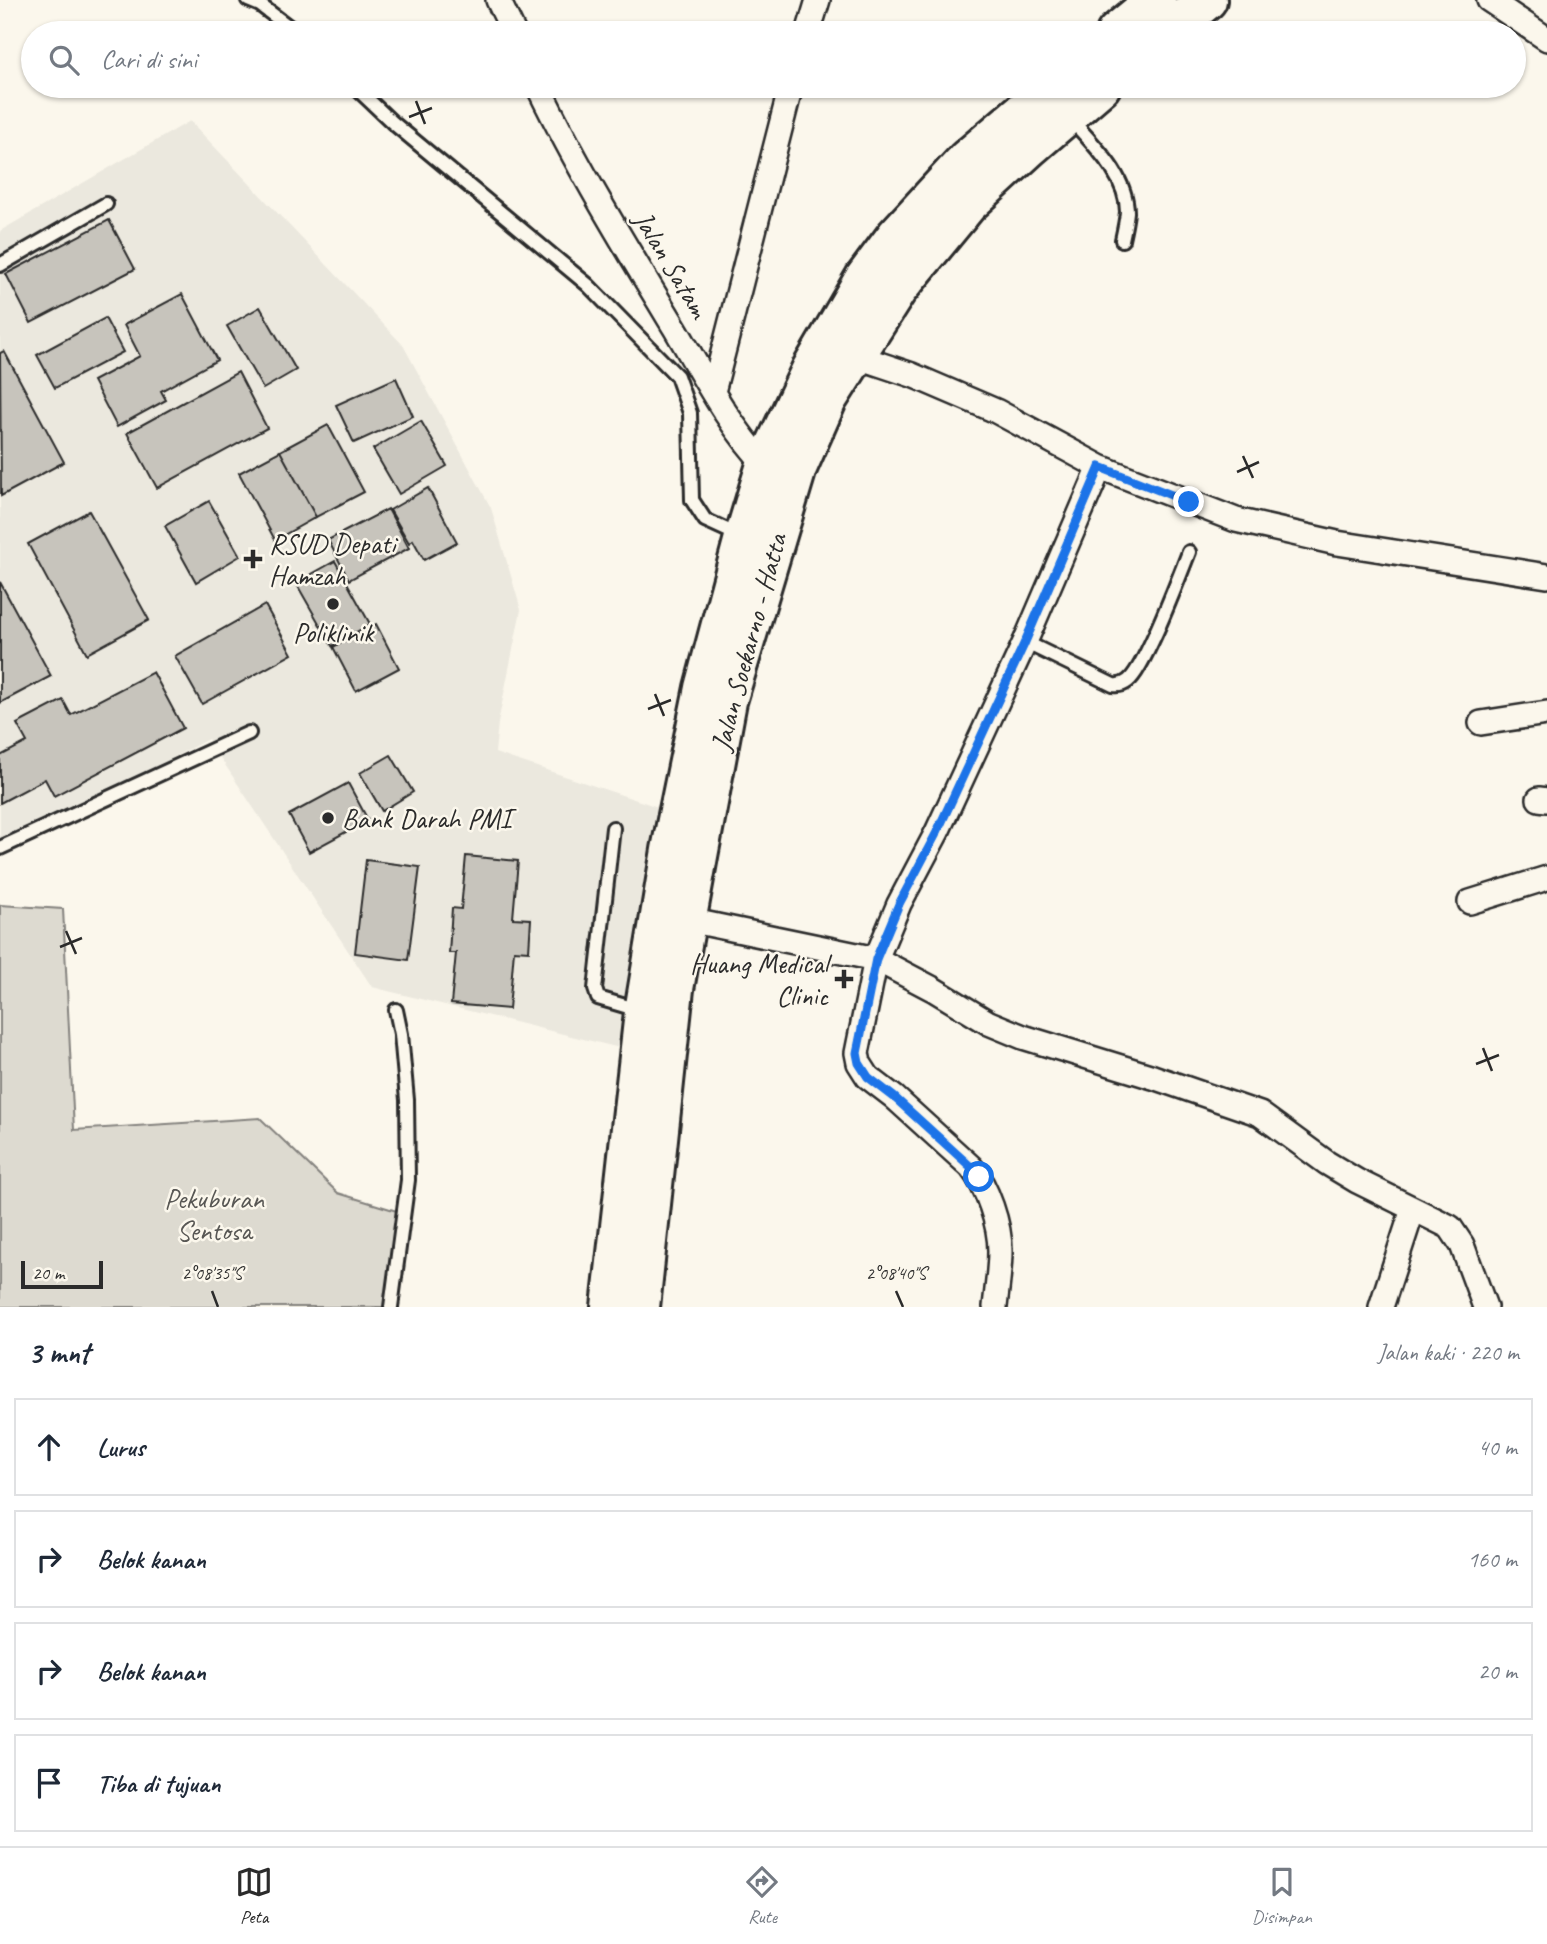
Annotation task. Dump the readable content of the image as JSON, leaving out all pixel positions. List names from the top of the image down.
{
  "streets": {
    "highway": ["Jalan Soekarno - Hatta"],
    "street": ["Jalan Satam"]
  },
  "crossings": [
    ["Jalan Satam", "Jalan Soekarno - Hatta"]
  ],
  "parks": ["Pekuburan Sentosa"],
  "places": {
    "health": ["RSUD Depati Hamzah", "Huang Medical Clinic"],
    "other": ["Poliklinik", "Bank Darah PMI"]
  },
  "scale_bar": "20 m",
  "page": {
    "search": "Cari di sini",
    "scale": "20 m",
    "heading": ["3 mnt", "Jalan kaki · 220 m"],
    "list": [
      ["Lurus", "40 m"],
      ["Belok kanan", "160 m"],
      ["Belok kanan", "20 m"],
      "Tiba di tujuan"
    ],
    "nav": ["Peta", "Rute", "Disimpan"]
  },
  "coordinates": ["2°08'35\"S", "2°08'40\"S"]
}
